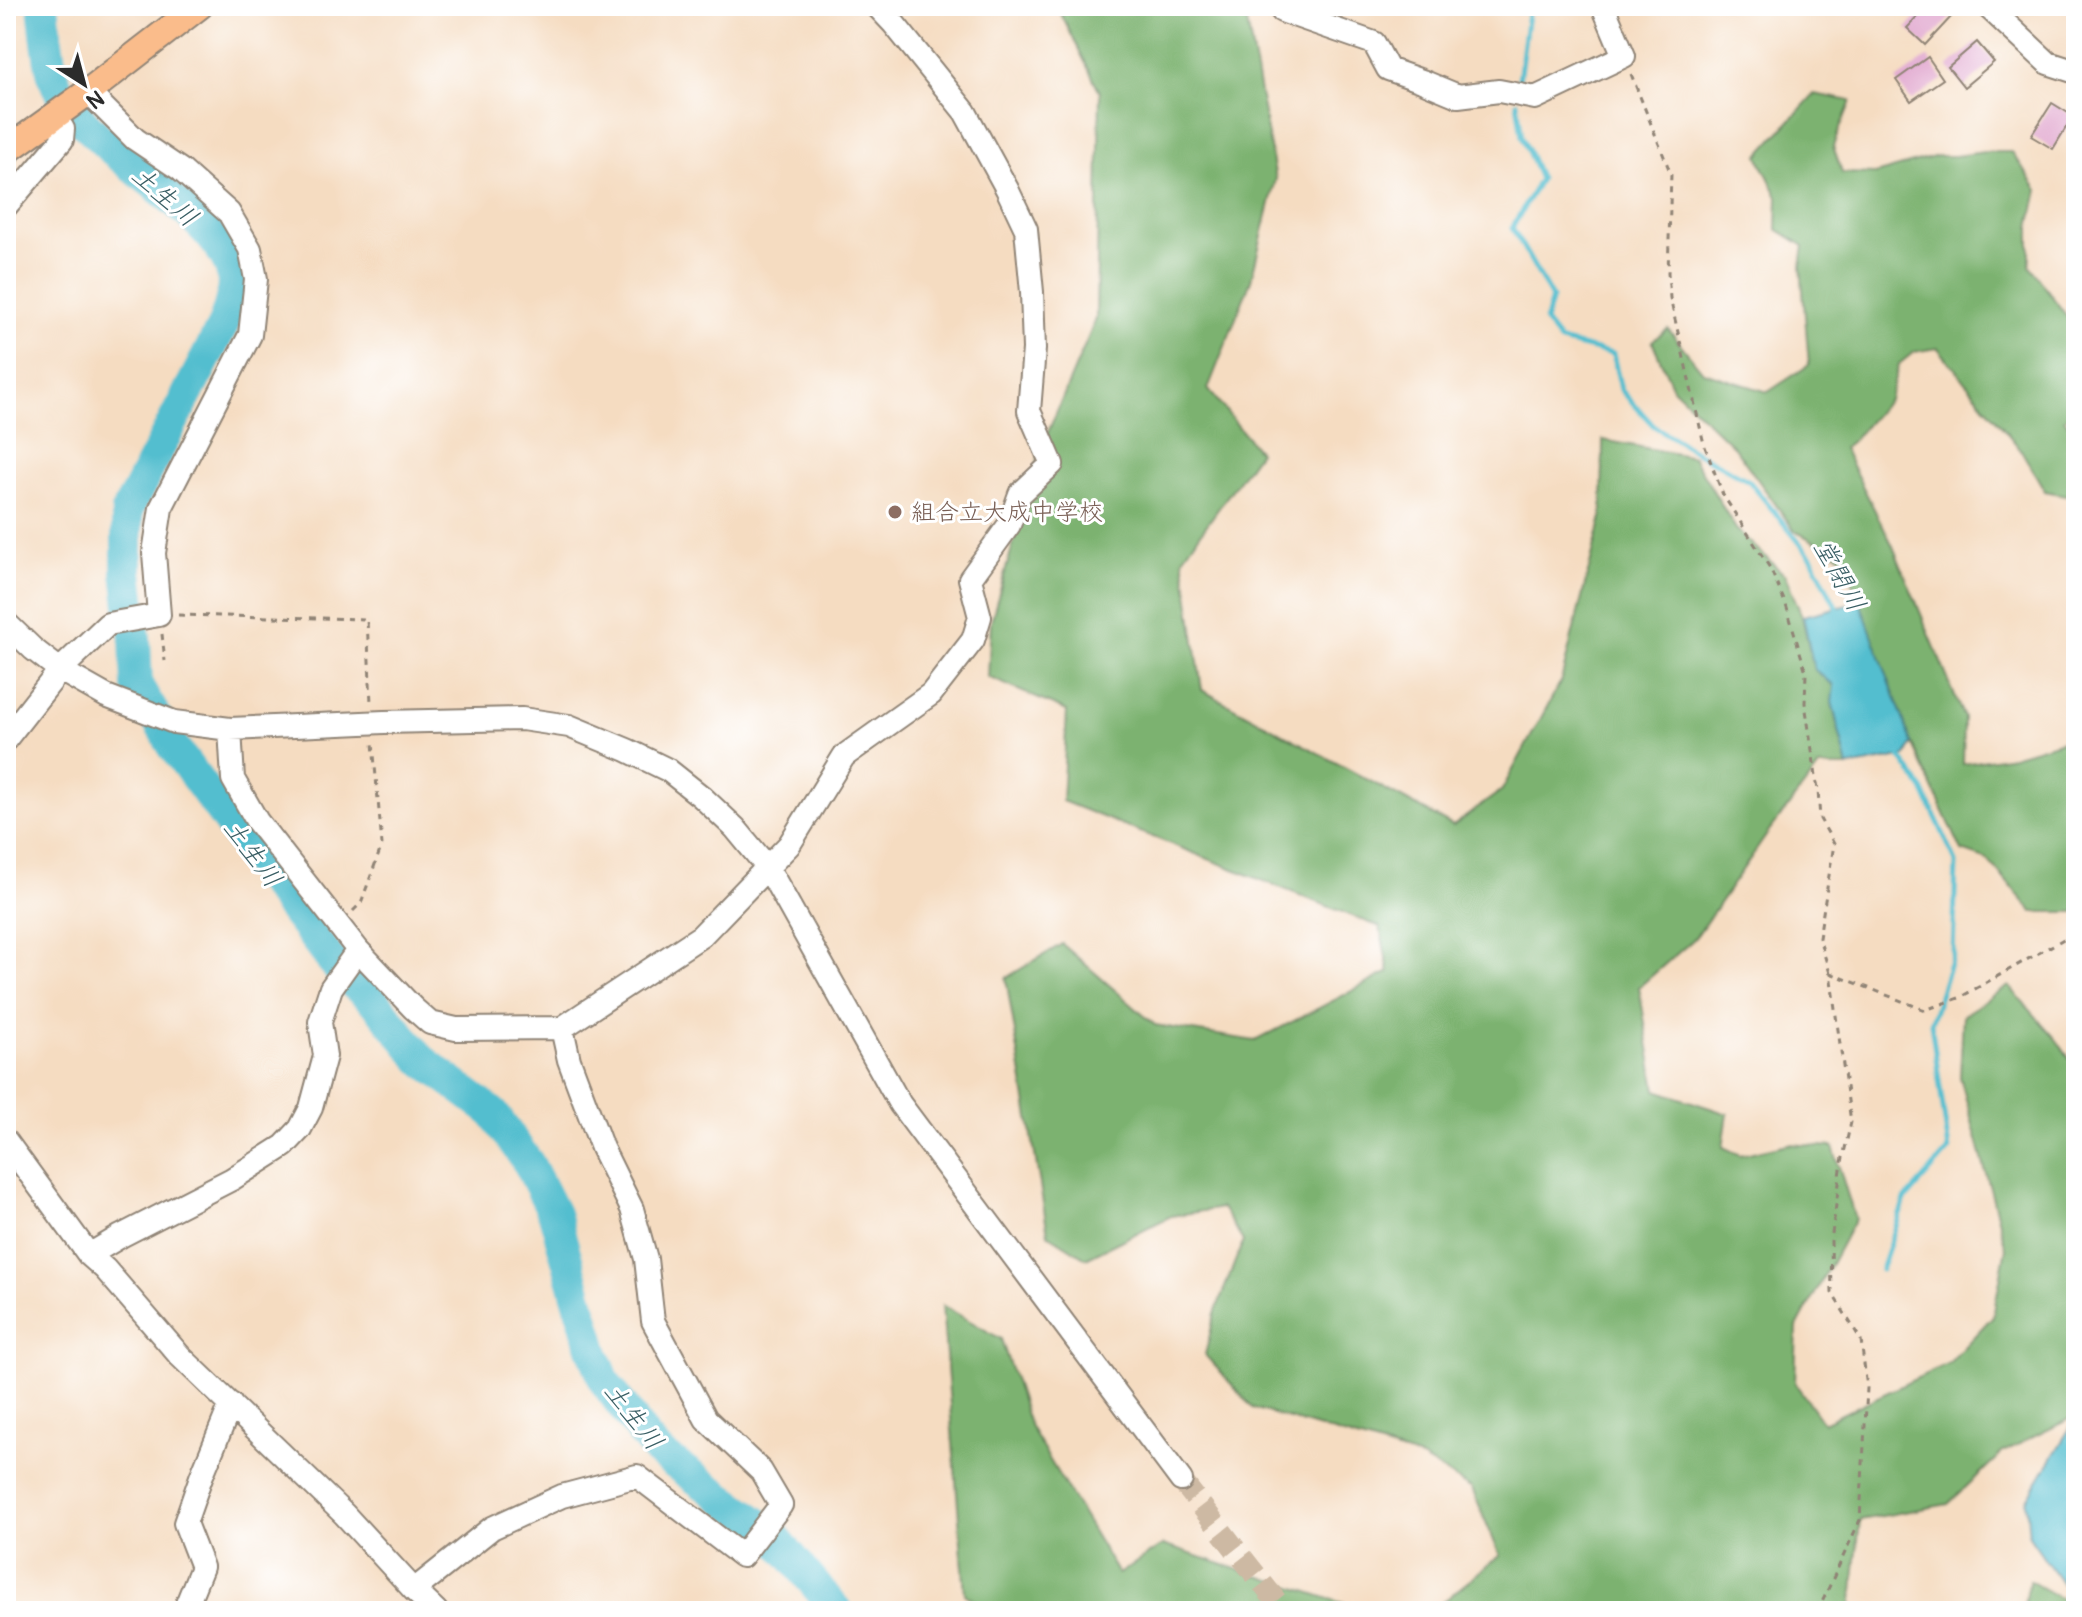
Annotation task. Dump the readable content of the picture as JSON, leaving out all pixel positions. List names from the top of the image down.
{
  "water": ["土生川", "堂閉川"],
  "places": ["組合立大成中学校"],
  "north": "bottom right"
}
